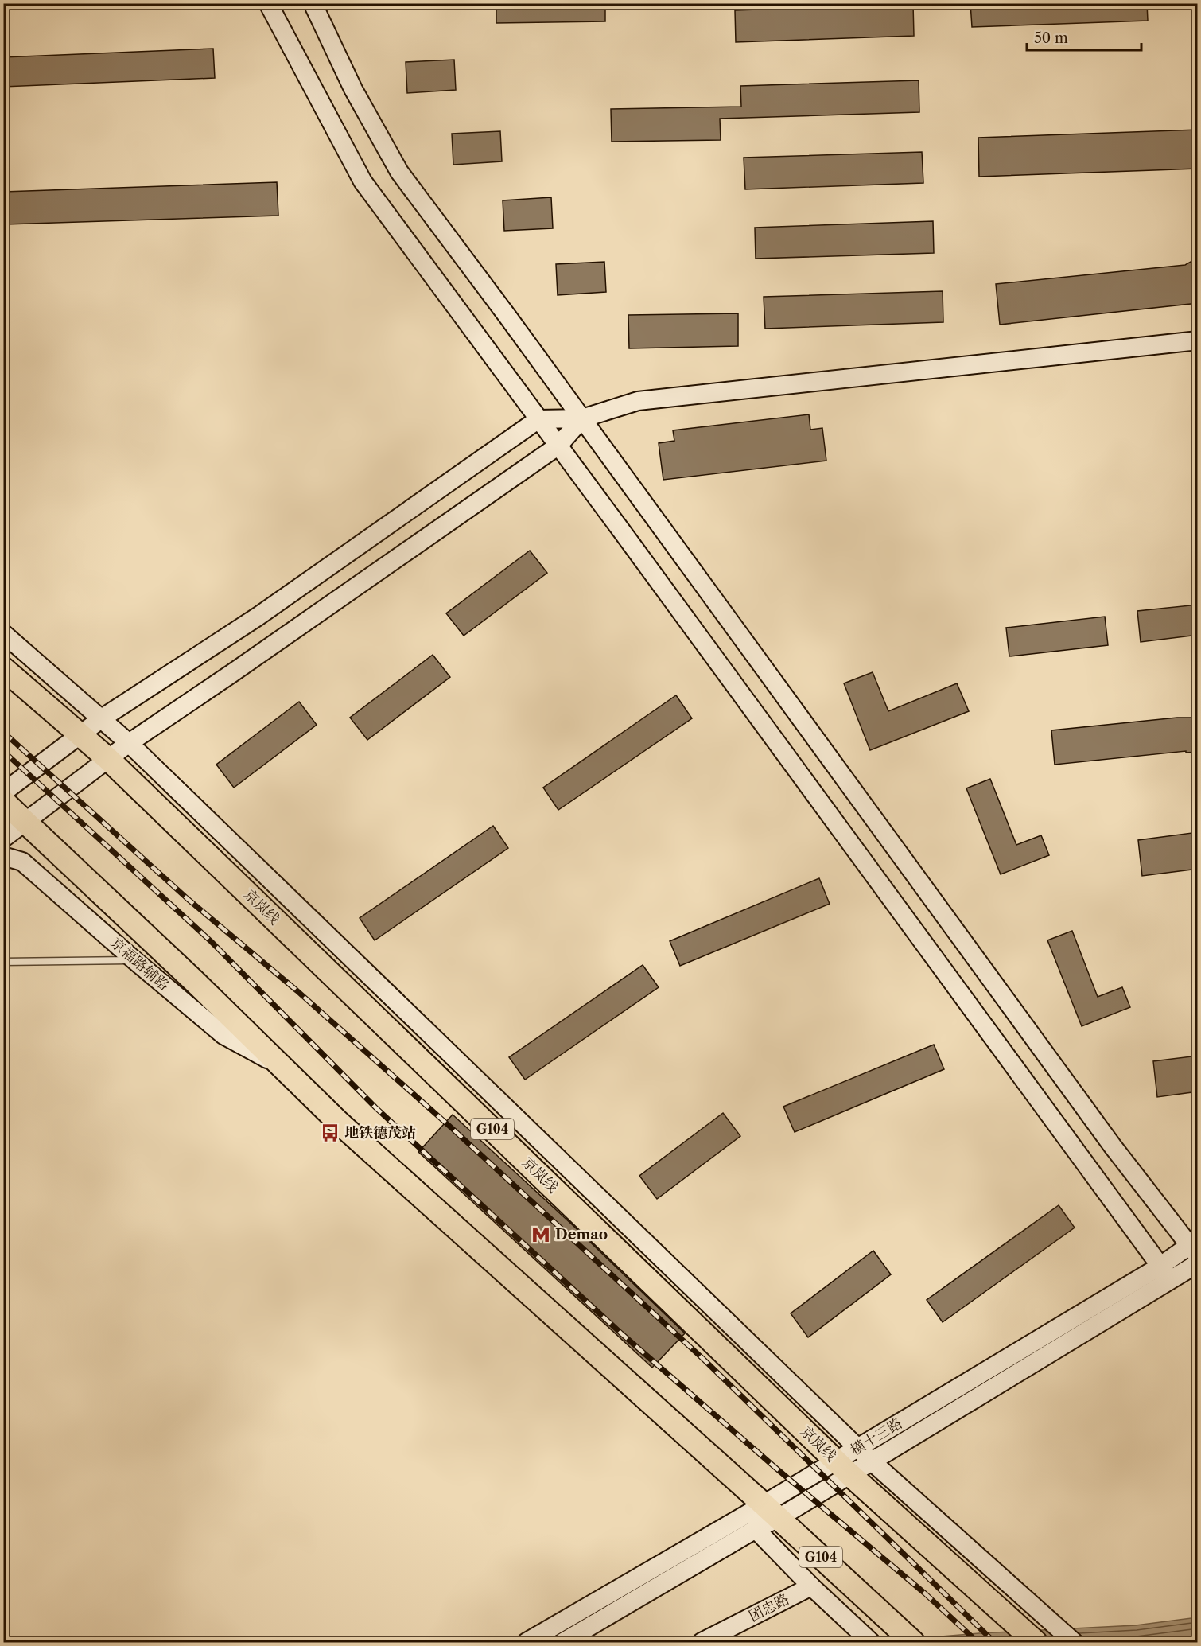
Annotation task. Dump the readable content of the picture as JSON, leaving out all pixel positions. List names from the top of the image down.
{
  "streets": {
    "highway": ["京岚线", "G104"],
    "street": ["京福路辅路", "横十三路", "团忠路"]
  },
  "crossings": [
    ["京岚线", "横十三路"],
    ["京福路辅路", "G104"],
    ["G104", "横十三路"]
  ],
  "places": {
    "bus stop": ["地铁德茂站"],
    "metro station": ["Demao"]
  },
  "scale_bar": "50 m"
}
